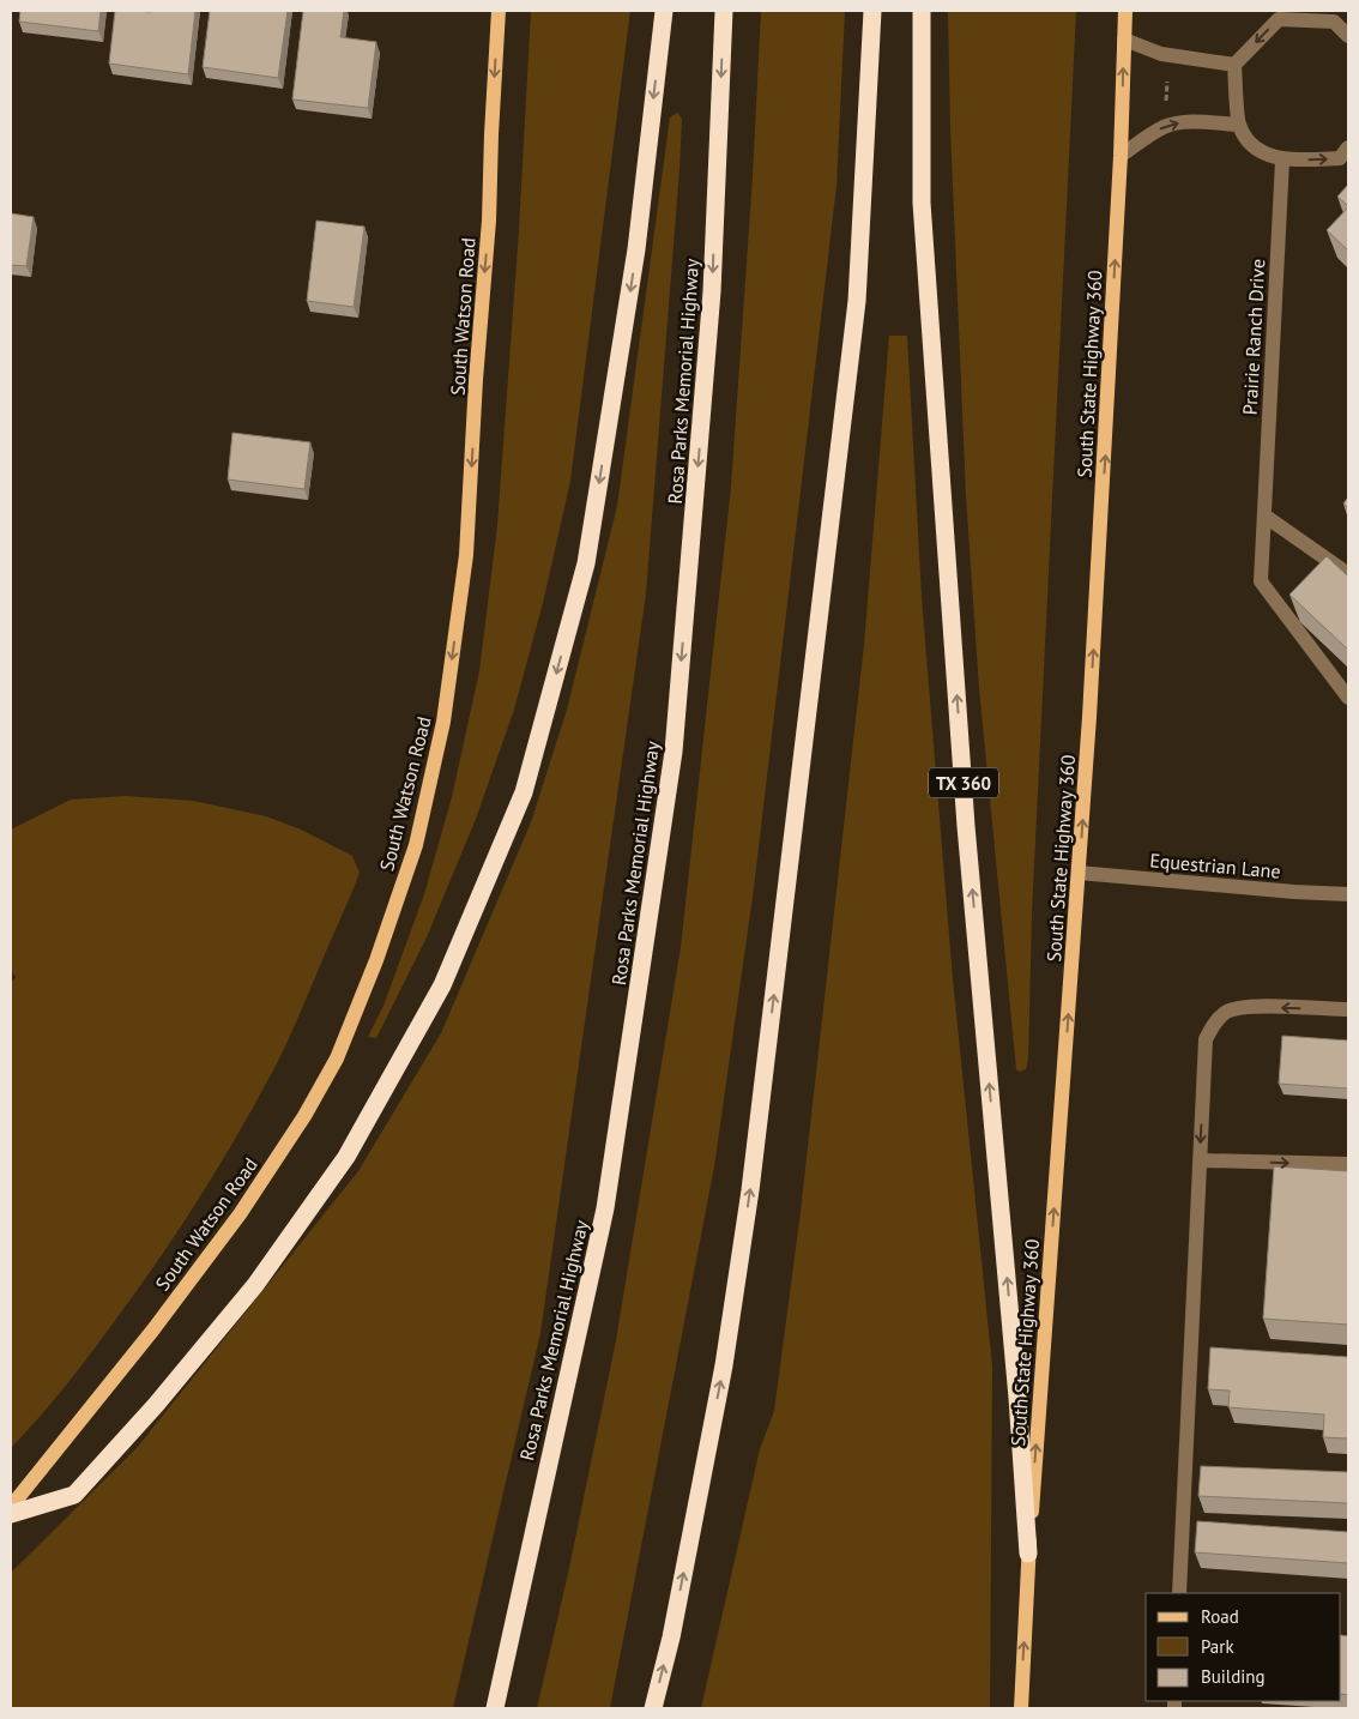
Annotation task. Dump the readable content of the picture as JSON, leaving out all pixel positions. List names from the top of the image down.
{
  "streets": {
    "highway": ["Rosa Parks Memorial Highway", "TX 360"],
    "main road": ["South Watson Road", "South State Highway 360"],
    "street": ["Prairie Ranch Drive", "Equestrian Lane"]
  },
  "crossings": [
    ["South State Highway 360", "TX 360"],
    ["South State Highway 360", "Equestrian Lane"]
  ],
  "one_way": ["South Watson Road", "South State Highway 360"],
  "legend": ["Road", "Park", "Building"]
}
